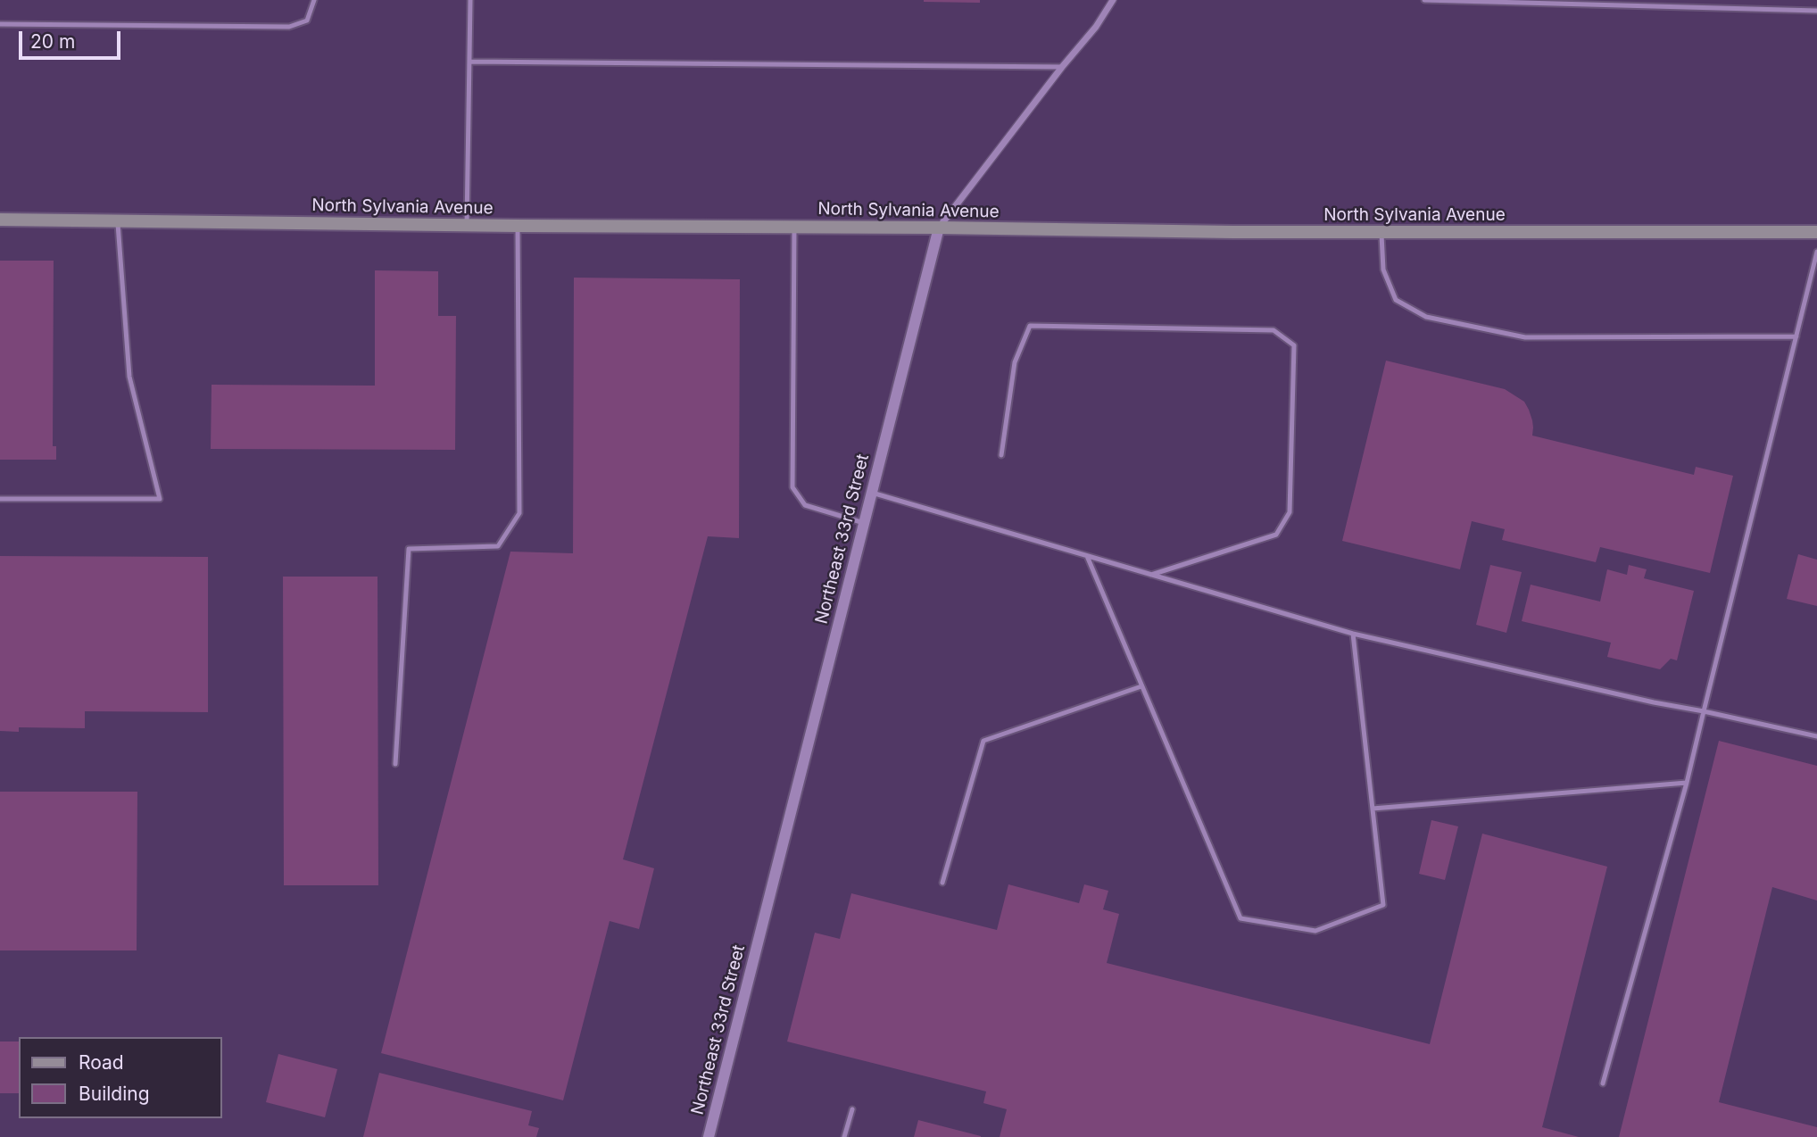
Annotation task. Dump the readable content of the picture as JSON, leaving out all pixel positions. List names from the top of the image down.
{
  "streets": {
    "main road": ["North Sylvania Avenue"],
    "street": ["Northeast 33rd Street"]
  },
  "crossings": [
    ["North Sylvania Avenue", "Northeast 33rd Street"]
  ],
  "legend": ["Road", "Building"],
  "scale_bar": "20 m"
}
